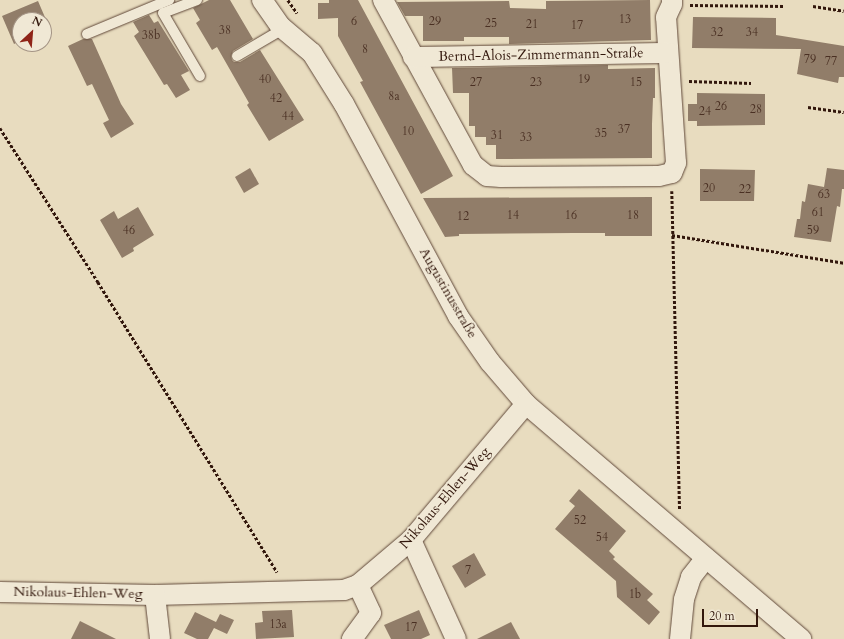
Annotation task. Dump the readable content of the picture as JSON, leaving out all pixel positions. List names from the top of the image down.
{
  "streets": {
    "street": ["Bernd-Alois-Zimmermann-Straße", "Augustinusstraße", "Nikolaus-Ehlen-Weg"]
  },
  "crossings": [
    ["Augustinusstraße", "Nikolaus-Ehlen-Weg"]
  ],
  "house_numbers": [
    "13",
    "6",
    "29",
    "25",
    "21",
    "17",
    "38",
    "32",
    "34",
    "38b",
    "8",
    "79",
    "77",
    "40",
    "19",
    "27",
    "23",
    "15",
    "8a",
    "42",
    "26",
    "28",
    "24",
    "44",
    "37",
    "10",
    "35",
    "31",
    "33",
    "20",
    "22",
    "63",
    "61",
    "14",
    "16",
    "18",
    "12",
    "46",
    "59",
    "52",
    "54",
    "7",
    "1b",
    "13a",
    "17"
  ],
  "scale_bar": "20 m",
  "north": "top right"
}
